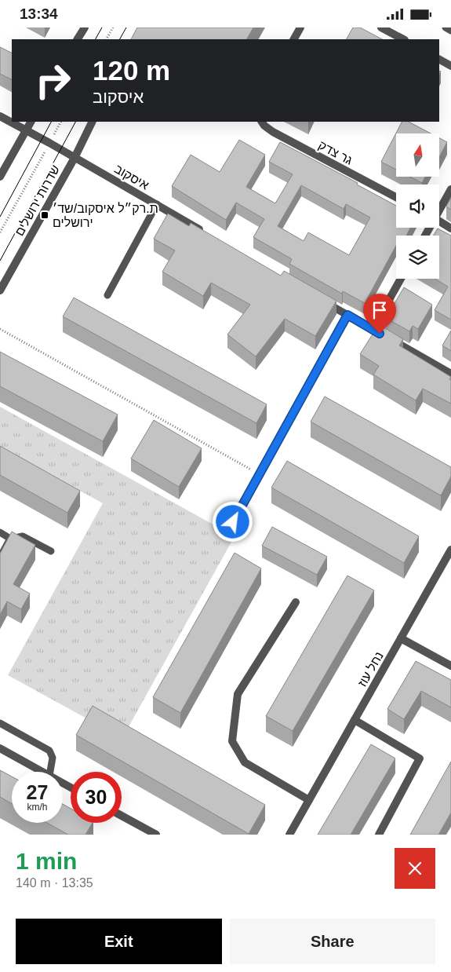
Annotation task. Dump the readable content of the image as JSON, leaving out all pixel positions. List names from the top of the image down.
{
  "streets": {
    "street": [
      "גר צדק",
      "איסקוב",
      "שדרות ירושלים",
      "נחל עוז"
    ]
  },
  "crossings": [
    ["איסקוב", "שדרות ירושלים"]
  ],
  "places": {
    "transit": ["ת.רק״ל איסקוב/שד׳ ירושלים"]
  },
  "north": "top",
  "page": {
    "status": "13:34",
    "turn": ["120 m", "איסקוב"],
    "speed": "27 km/h",
    "limit": "30",
    "heading": ["1 min", "140 m · 13:35"],
    "buttons": ["Exit", "Share"]
  }
}
